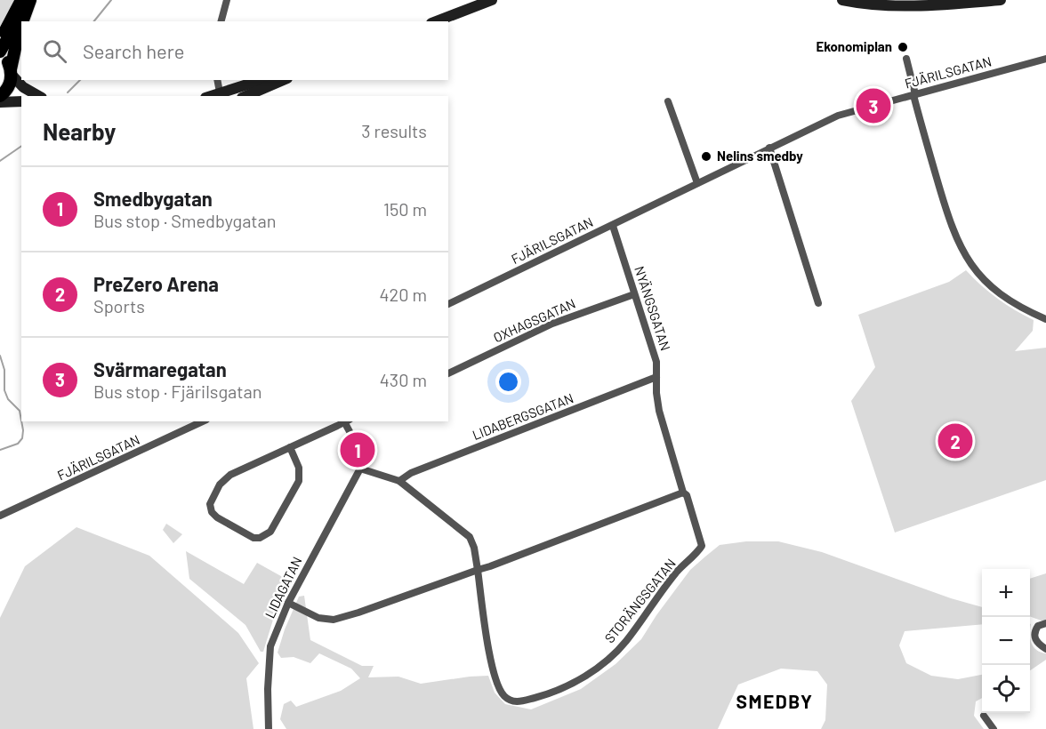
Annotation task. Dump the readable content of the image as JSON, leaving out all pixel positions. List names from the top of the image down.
{
  "streets": {
    "street": [
      "FJÄRILSGATAN",
      "NYÄNGSGATAN",
      "OXHAGSGATAN",
      "LIDABERGSGATAN",
      "LIDAGATAN",
      "STORÄNGSGATAN"
    ]
  },
  "crossings": [
    ["FJÄRILSGATAN", "NYÄNGSGATAN"],
    ["NYÄNGSGATAN", "OXHAGSGATAN"],
    ["NYÄNGSGATAN", "LIDABERGSGATAN"],
    ["NYÄNGSGATAN", "STORÄNGSGATAN"],
    ["LIDABERGSGATAN", "STORÄNGSGATAN"]
  ],
  "districts": ["SMEDBY"],
  "places": ["Ekonomiplan", "Nelins smedby"],
  "page": {
    "search": "Search here",
    "pins": ["3", "2", "1"],
    "heading": ["Nearby", "3 results"],
    "list": [
      {
        "mark": "1",
        "name": "Smedbygatan",
        "note": "Bus stop · Smedbygatan",
        "value": "150 m"
      },
      {
        "mark": "2",
        "name": "PreZero Arena",
        "note": "Sports",
        "value": "420 m"
      },
      {
        "mark": "3",
        "name": "Svärmaregatan",
        "note": "Bus stop · Fjärilsgatan",
        "value": "430 m"
      }
    ],
    "map_buttons": ["+", "−"]
  }
}
